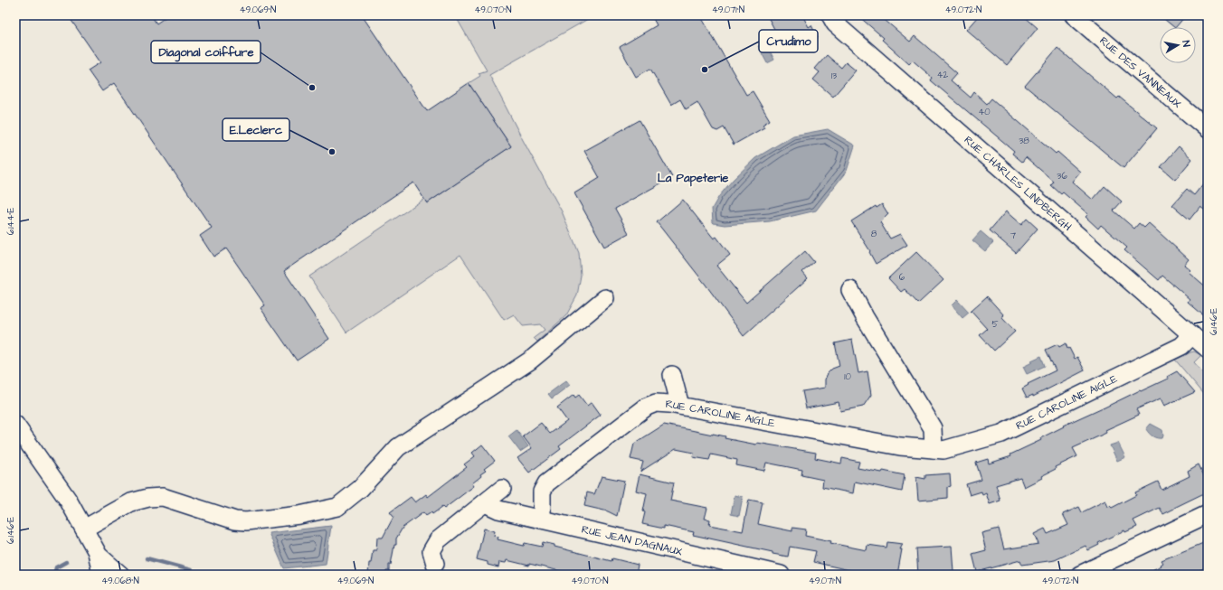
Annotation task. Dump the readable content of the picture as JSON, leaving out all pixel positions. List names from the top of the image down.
{
  "streets": {
    "street": [
      "RUE DES VANNEAUX",
      "RUE CHARLES LINDBERGH",
      "RUE CAROLINE AIGLE",
      "RUE JEAN DAGNAUX"
    ]
  },
  "crossings": [
    ["RUE CHARLES LINDBERGH", "RUE CAROLINE AIGLE"],
    ["RUE CAROLINE AIGLE", "RUE JEAN DAGNAUX"]
  ],
  "districts": ["La Papeterie"],
  "places": ["Crudimo", "Diagonal coiffure", "E.Leclerc"],
  "house_numbers": [
    "42",
    "13",
    "40",
    "38",
    "36",
    "8",
    "7",
    "6",
    "5",
    "10"
  ],
  "north": "right",
  "coordinates": [
    "49.069°N",
    "49.070°N",
    "49.071°N",
    "49.072°N",
    "6.144°E",
    "6.146°E",
    "49.068°N"
  ]
}
